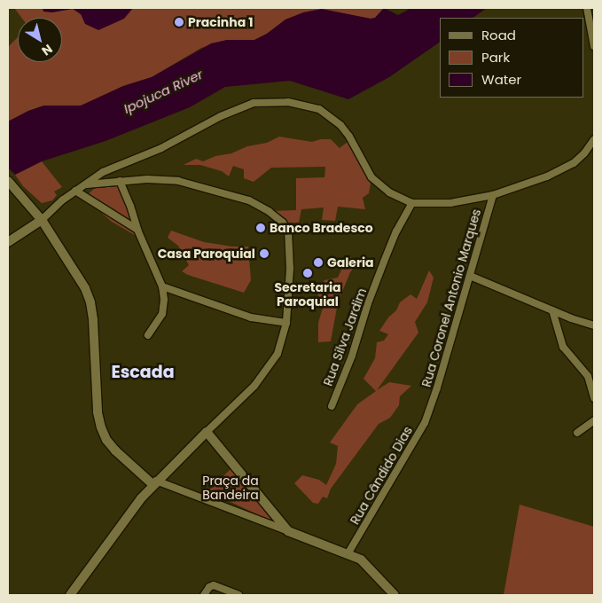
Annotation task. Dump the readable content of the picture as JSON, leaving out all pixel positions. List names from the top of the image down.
{
  "streets": {
    "street": ["Rua Coronel Antonio Marques", "Rua Silva Jardim", "Rua Cândido Dias"]
  },
  "crossings": [
    ["Rua Coronel Antonio Marques", "Rua Cândido Dias"]
  ],
  "districts": ["Escada"],
  "water": ["Ipojuca River"],
  "parks": ["Praça da Bandeira"],
  "places": [
    "Pracinha 1",
    "Banco Bradesco",
    "Casa Paroquial",
    "Galeria",
    "Secretaria Paroquial"
  ],
  "legend": ["Road", "Park", "Water"],
  "north": "bottom right"
}
